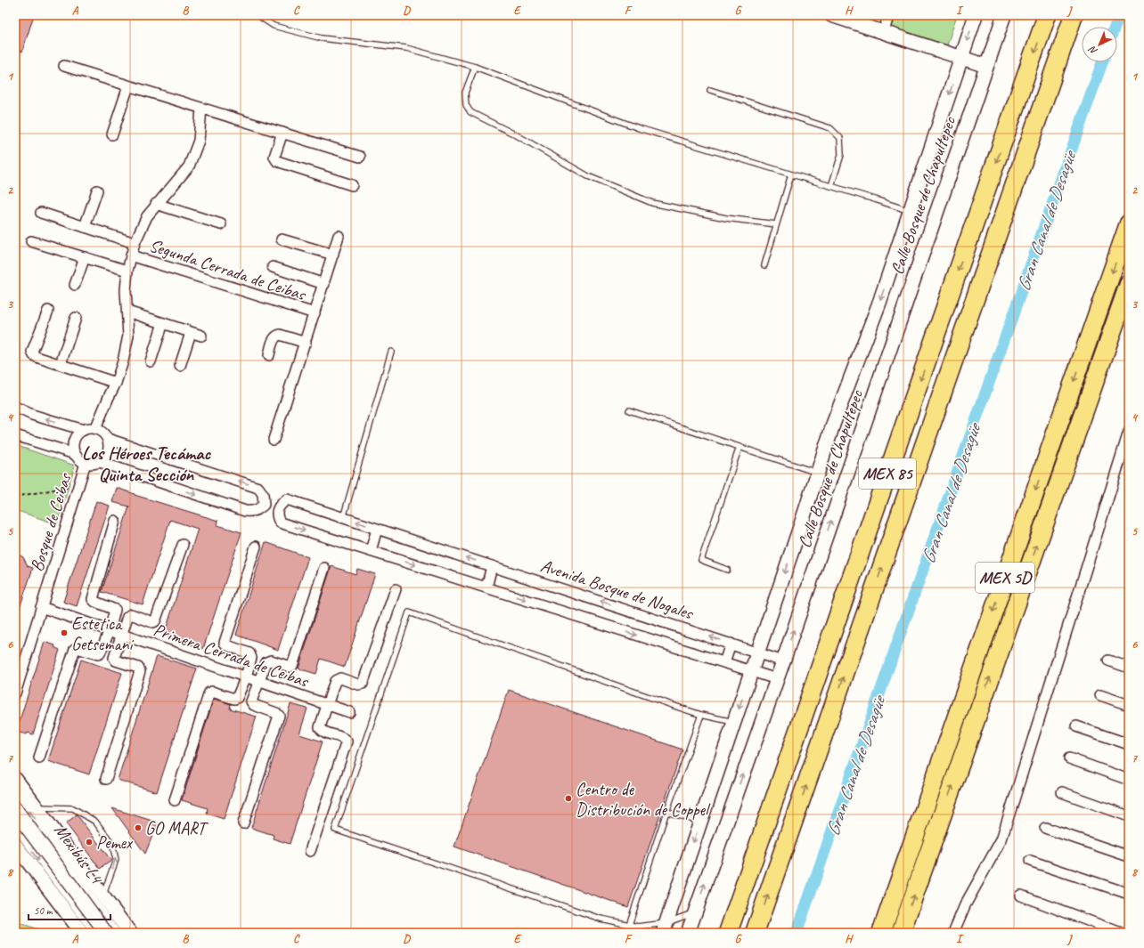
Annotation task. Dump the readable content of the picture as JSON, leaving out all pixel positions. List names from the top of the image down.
{
  "streets": {
    "highway": ["MEX 85", "MEX 5D"],
    "main road": ["Calle Bosque de Chapultepec"],
    "street": [
      "Segunda Cerrada de Ceibas",
      "Bosque de Ceibas",
      "Avenida Bosque de Nogales",
      "Primera Cerrada de Ceibas"
    ],
    "lane": ["Mexibús L4"]
  },
  "crossings": [
    ["Calle Bosque de Chapultepec", "Avenida Bosque de Nogales"],
    ["Bosque de Ceibas", "Primera Cerrada de Ceibas"]
  ],
  "districts": ["Los Héroes Tecámac Quinta Sección"],
  "water": ["Gran Canal de Desagüe"],
  "places": [
    "Estetica Getsemani",
    "Centro de Distribución de Coppel",
    "GO MART",
    "Pemex"
  ],
  "scale_bar": "50 m",
  "north": "bottom left",
  "grid": {
    "columns": [
      "A",
      "B",
      "C",
      "D",
      "E",
      "F",
      "G",
      "H",
      "I",
      "J"
    ],
    "rows": [
      "1",
      "2",
      "3",
      "4",
      "5",
      "6",
      "7",
      "8"
    ]
  }
}
